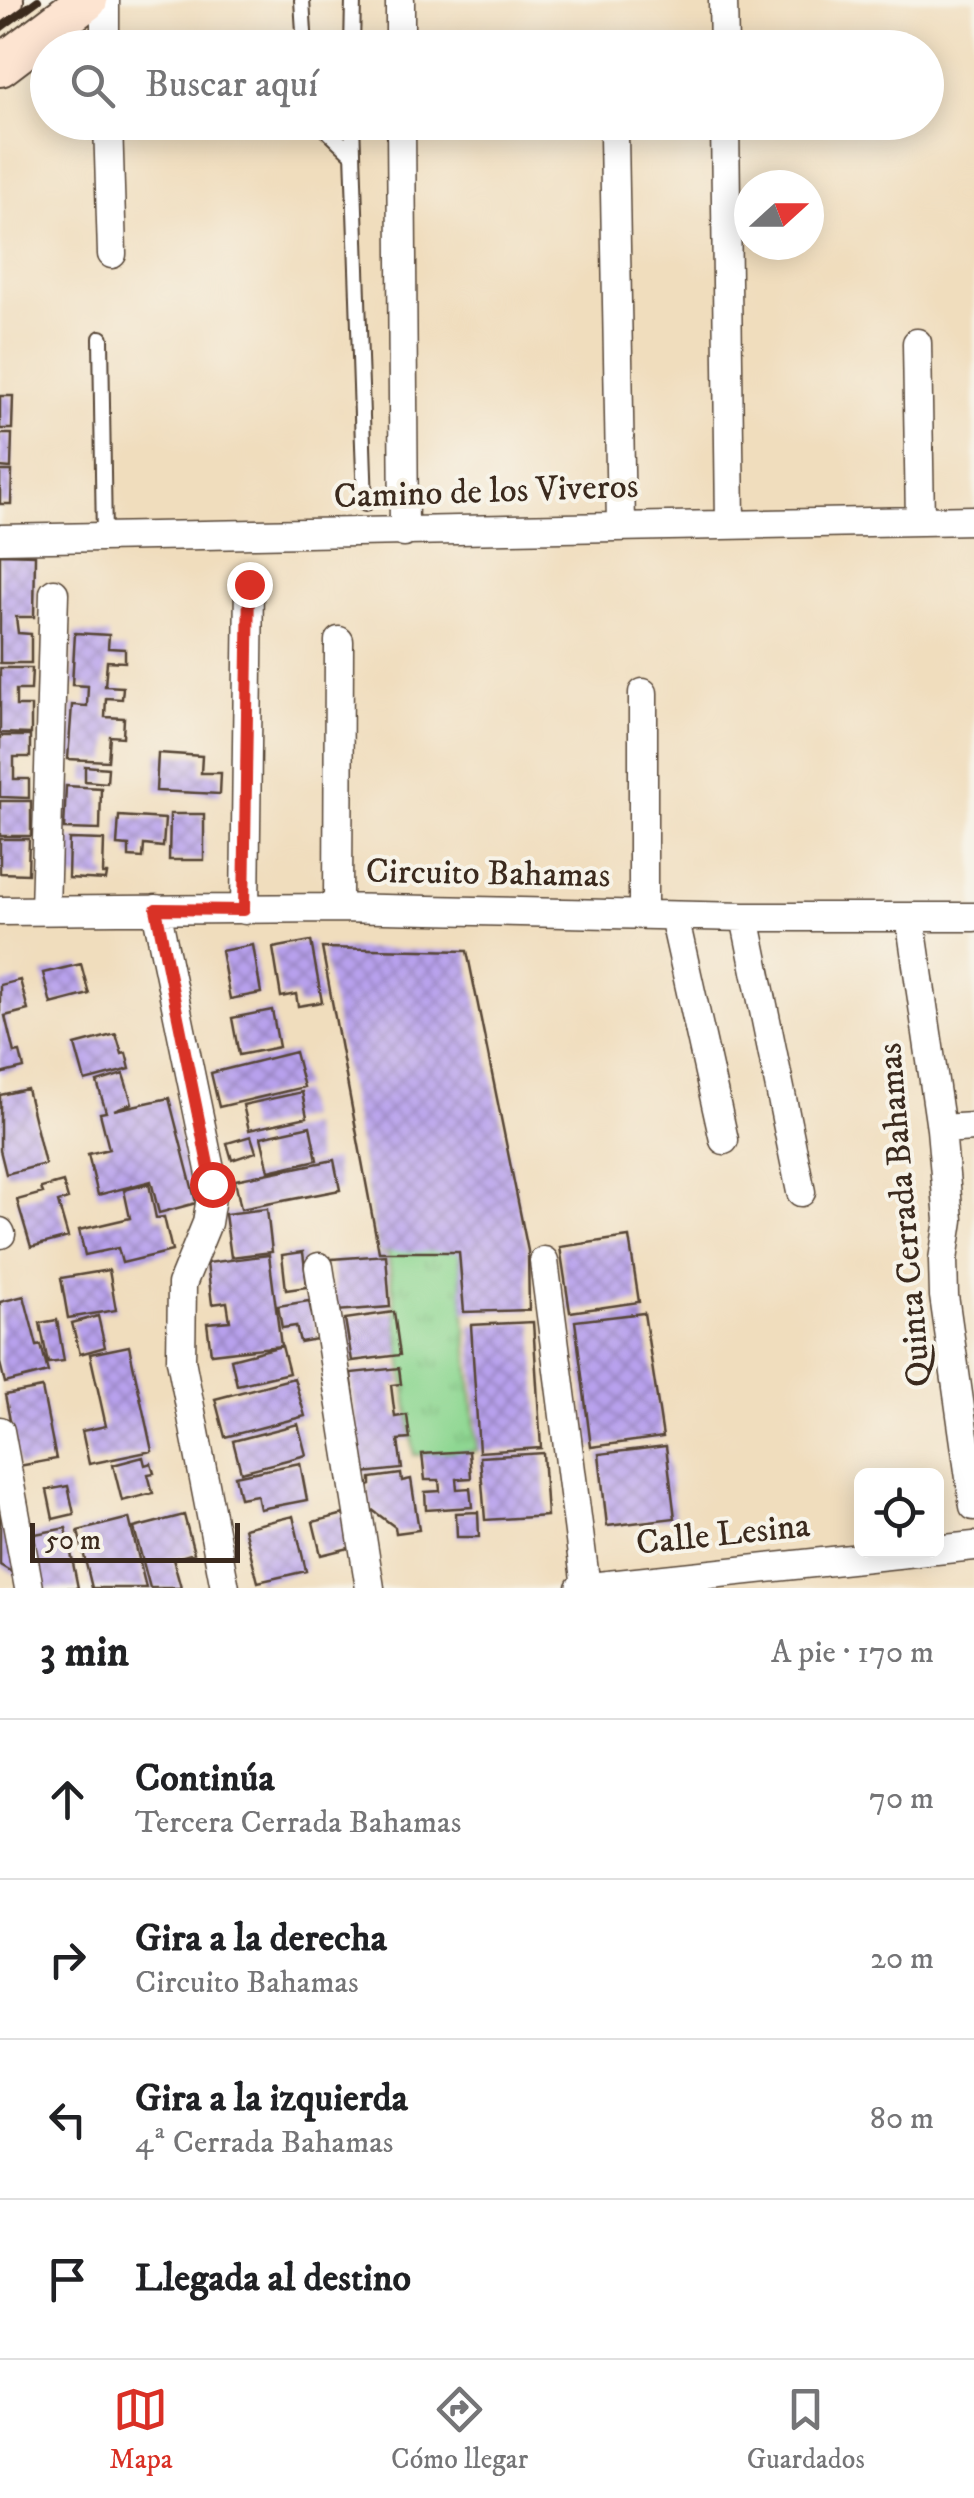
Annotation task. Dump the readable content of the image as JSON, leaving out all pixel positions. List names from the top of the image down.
{
  "streets": {
    "street": [
      "Camino de los Viveros",
      "Circuito Bahamas",
      "Quinta Cerrada Bahamas",
      "Calle Lesina"
    ]
  },
  "crossings": [
    ["Circuito Bahamas", "Quinta Cerrada Bahamas"]
  ],
  "scale_bar": "50 m",
  "north": "right",
  "page": {
    "search": "Buscar aquí",
    "scale": "50 m",
    "heading": ["3 min", "A pie · 170 m"],
    "list": [
      ["Continúa", "Tercera Cerrada Bahamas", "70 m"],
      ["Gira a la derecha", "Circuito Bahamas", "20 m"],
      ["Gira a la izquierda", "4ª Cerrada Bahamas", "80 m"],
      "Llegada al destino"
    ],
    "nav": ["Mapa", "Cómo llegar", "Guardados"]
  }
}
